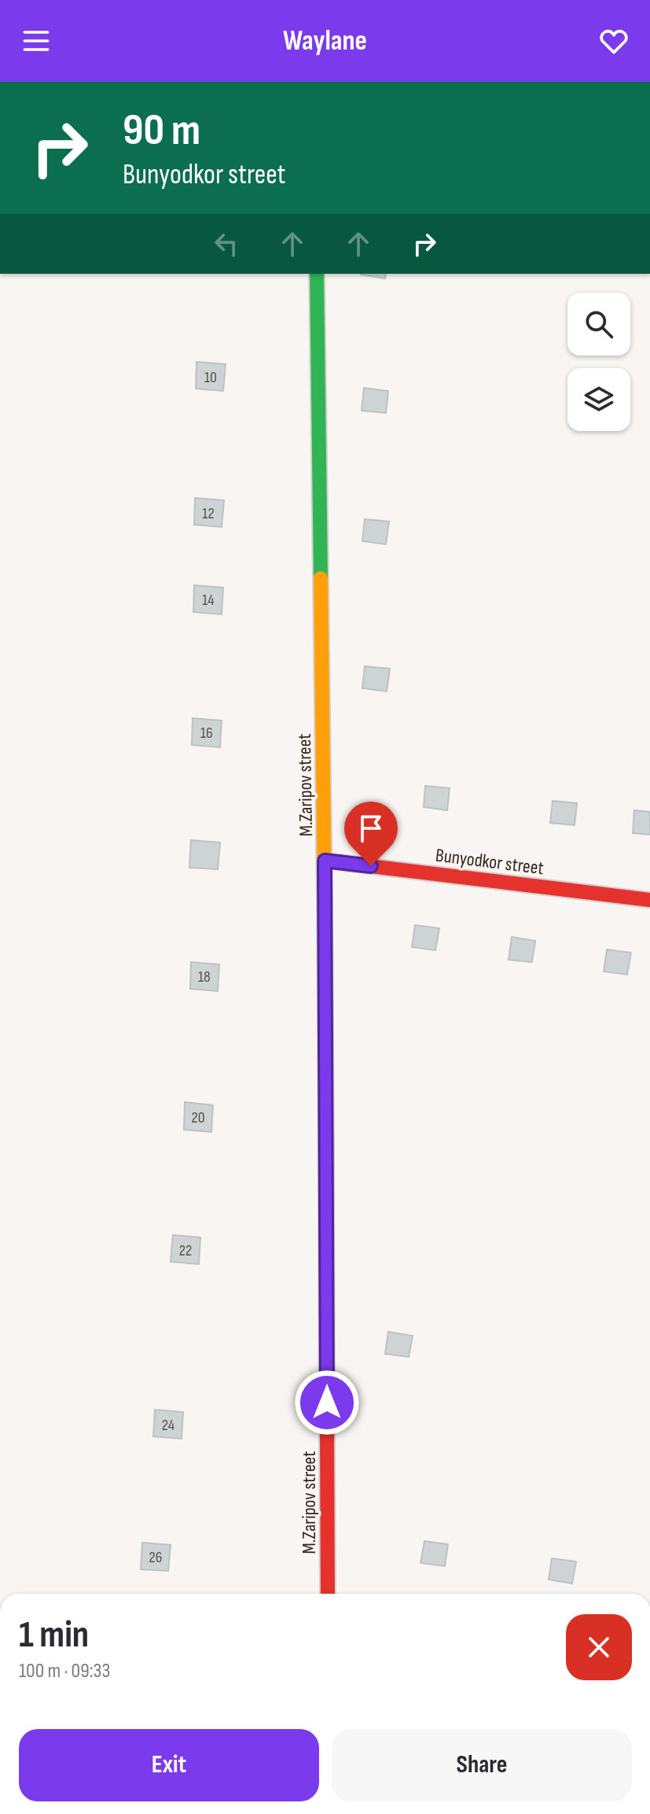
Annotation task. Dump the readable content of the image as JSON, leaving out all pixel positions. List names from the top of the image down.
{
  "streets": {
    "street": ["M.Zaripov street", "Bunyodkor street"]
  },
  "crossings": [
    ["M.Zaripov street", "Bunyodkor street"]
  ],
  "house_numbers": [
    "10",
    "12",
    "14",
    "16",
    "18",
    "20",
    "22",
    "24",
    "26"
  ],
  "page": {
    "header": "Waylane",
    "turn": ["90 m", "Bunyodkor street"],
    "heading": ["1 min", "100 m · 09:33"],
    "buttons": ["Exit", "Share"]
  }
}
